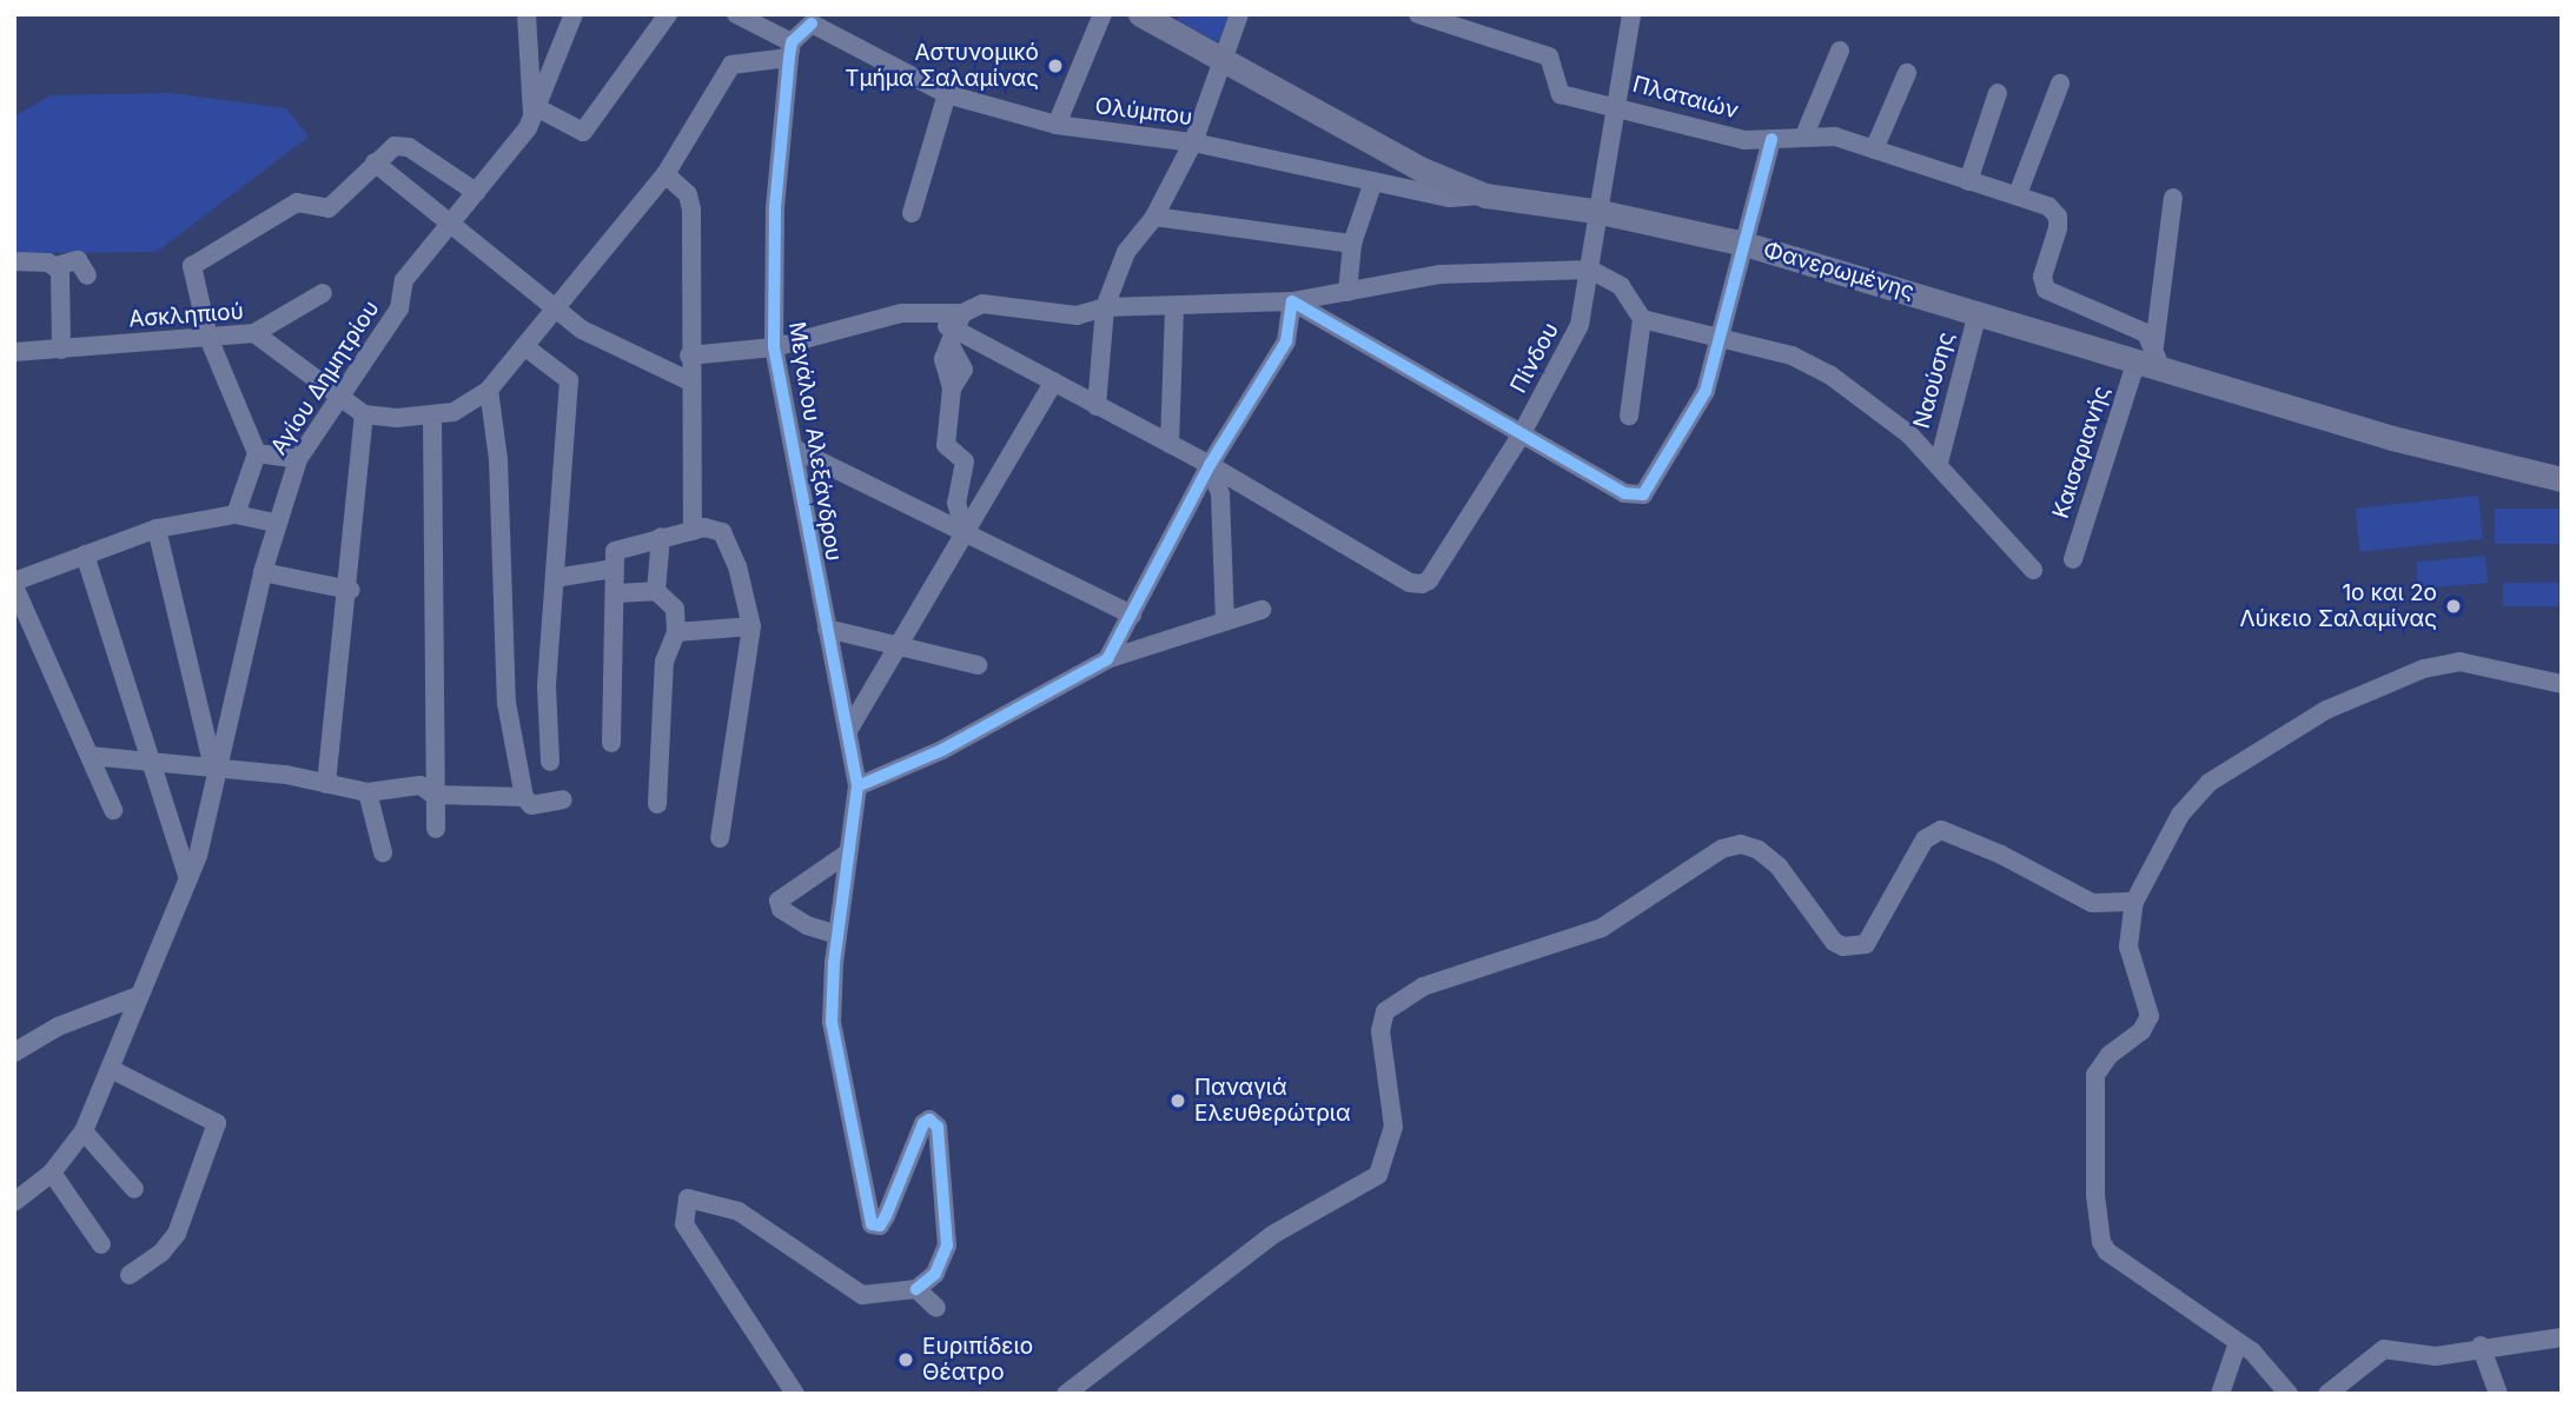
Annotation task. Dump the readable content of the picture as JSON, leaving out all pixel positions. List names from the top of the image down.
{
  "streets": {
    "main road": ["Φανερωμένης"],
    "street": [
      "Πλαταιών",
      "Ολύμπου",
      "Ασκληπιού",
      "Πίνδου",
      "Αγίου Δημητρίου",
      "Ναούσης",
      "Μεγάλου Αλεξάνδρου",
      "Καισαριανής"
    ]
  },
  "crossings": [
    ["Πλαταιών", "Φανερωμένης"],
    ["Πλαταιών", "Πίνδου"],
    ["Πλαταιών", "Καισαριανής"],
    ["Ολύμπου", "Φανερωμένης"],
    ["Φανερωμένης", "Πίνδου"],
    ["Φανερωμένης", "Ναούσης"],
    ["Φανερωμένης", "Καισαριανής"],
    ["Ασκληπιού", "Αγίου Δημητρίου"]
  ],
  "places": [
    "Αστυνομικό Τμήμα Σαλαμίνας",
    "1ο και 2ο Λύκειο Σαλαμίνας",
    "Παναγιά Ελευθερώτρια",
    "Ευριπίδειο Θέατρο"
  ]
}
